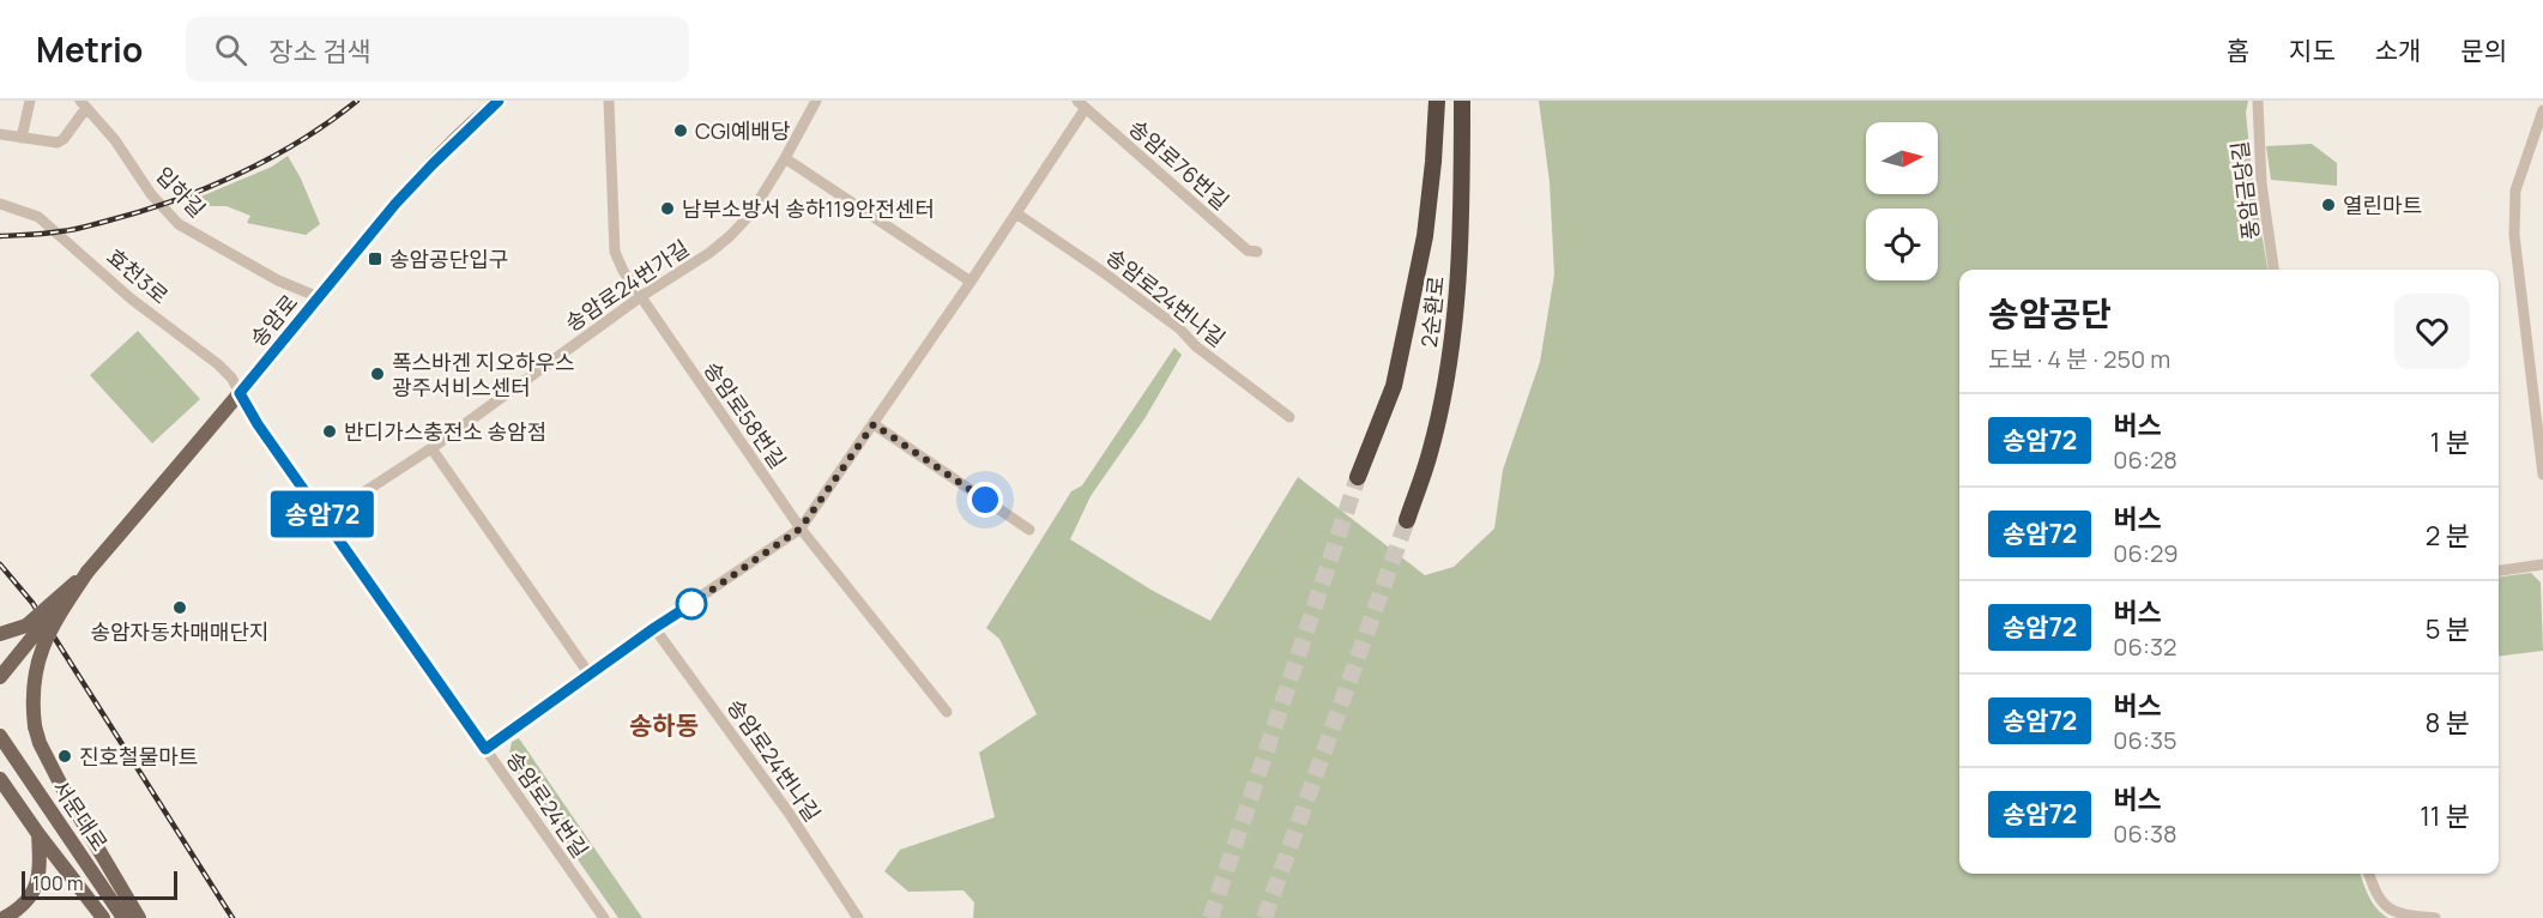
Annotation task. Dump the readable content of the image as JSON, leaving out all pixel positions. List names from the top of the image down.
{
  "streets": {
    "highway": ["2순환로"],
    "main road": ["송암로", "서문대로"],
    "street": [
      "송암로76번길",
      "풍암금당길",
      "입하길",
      "효천3로",
      "송암로24번가길",
      "송암로24번나길",
      "송암로58번길",
      "송암로24번길"
    ]
  },
  "crossings": [
    ["입하길", "송암로"],
    ["효천3로", "송암로"],
    ["효천3로", "송암로24번길"],
    ["송암로24번가길", "송암로58번길"],
    ["송암로24번가길", "송암로24번길"],
    ["송암로", "송암로24번길"]
  ],
  "districts": ["송하동"],
  "places": {
    "other": [
      "CGI예배당",
      "열린마트",
      "남부소방서 송하119안전센터",
      "폭스바겐 지오하우스 광주서비스센터",
      "반디가스충전소 송암점",
      "송암자동차매매단지",
      "진호철물마트"
    ],
    "transit": ["송암공단입구"]
  },
  "lines": ["bus line 송암72"],
  "scale_bar": "100 m",
  "north": "right",
  "page": {
    "header": "Metrio",
    "search": "장소 검색",
    "nav": [
      "홈",
      "지도",
      "소개",
      "문의"
    ],
    "on_map": "송암72",
    "heading": ["송암공단", "도보 · 4 분 · 250 m"],
    "list": [
      {
        "mark": "송암72",
        "name": "버스",
        "note": "06:28",
        "value": "1 분"
      },
      {
        "mark": "송암72",
        "name": "버스",
        "note": "06:29",
        "value": "2 분"
      },
      {
        "mark": "송암72",
        "name": "버스",
        "note": "06:32",
        "value": "5 분"
      },
      {
        "mark": "송암72",
        "name": "버스",
        "note": "06:35",
        "value": "8 분"
      },
      {
        "mark": "송암72",
        "name": "버스",
        "note": "06:38",
        "value": "11 분"
      }
    ],
    "scale": "100 m"
  }
}
